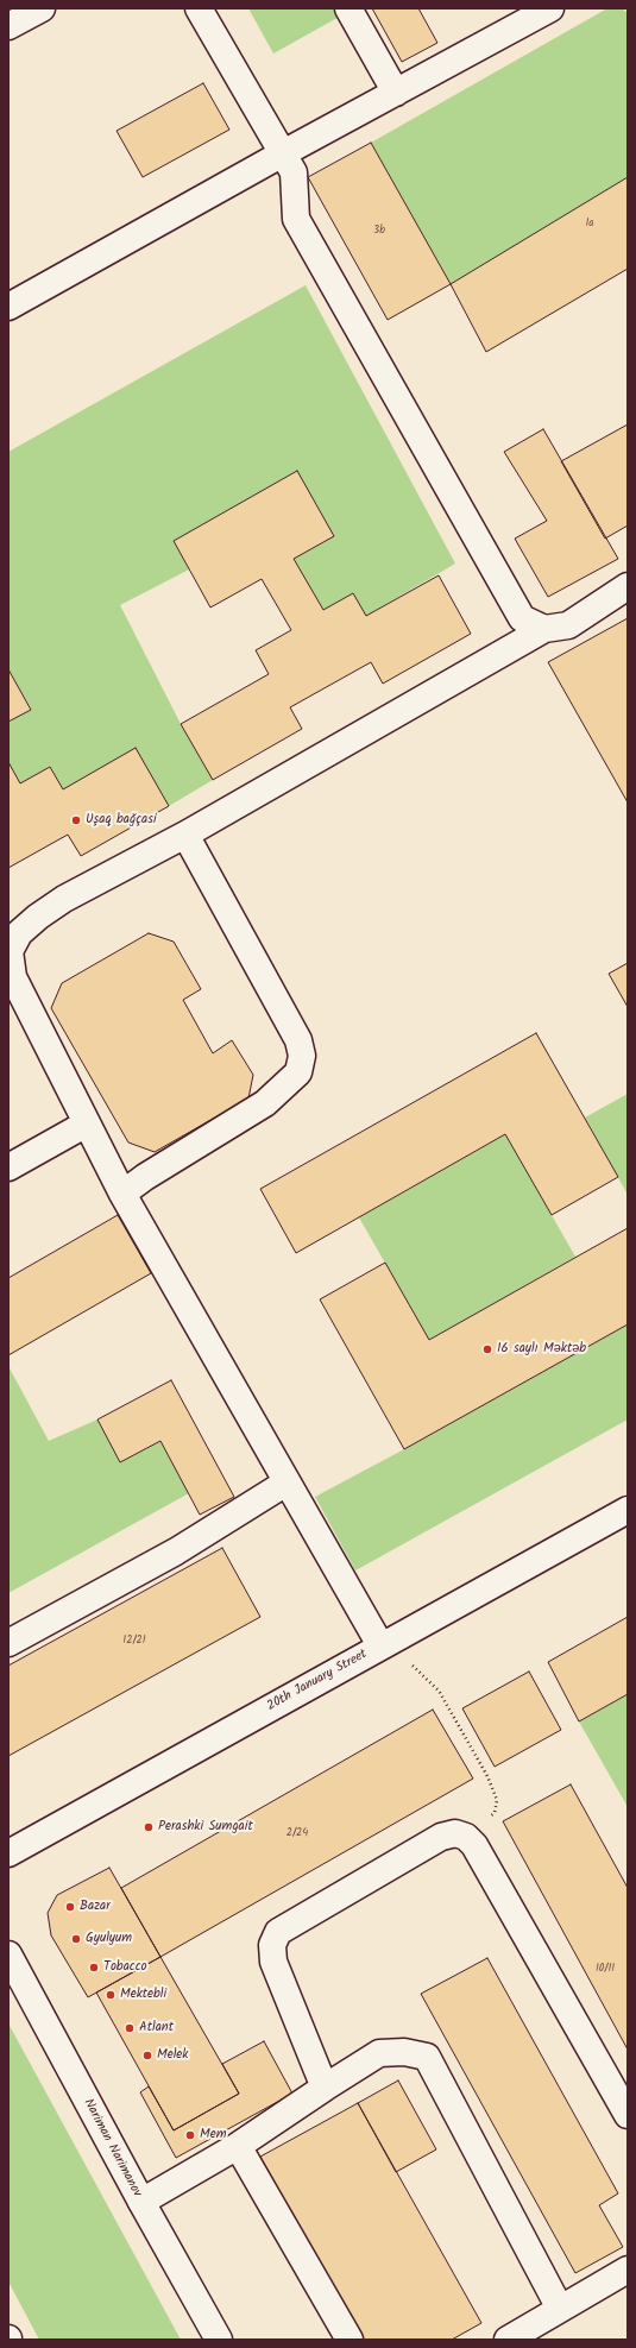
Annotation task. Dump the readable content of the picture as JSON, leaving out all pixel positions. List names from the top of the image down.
{
  "streets": {
    "street": ["20th January Street", "Nariman Narimanov"]
  },
  "places": [
    "Uşaq bağçasi",
    "16 saylı Məktəb",
    "Perashki Sumgait",
    "Bazar",
    "Gyulyum",
    "Tobacco",
    "Mektebli",
    "Atlant",
    "Melek",
    "Mem"
  ],
  "house_numbers": [
    "1a",
    "3b",
    "12/21",
    "2/24",
    "10/11"
  ]
}
